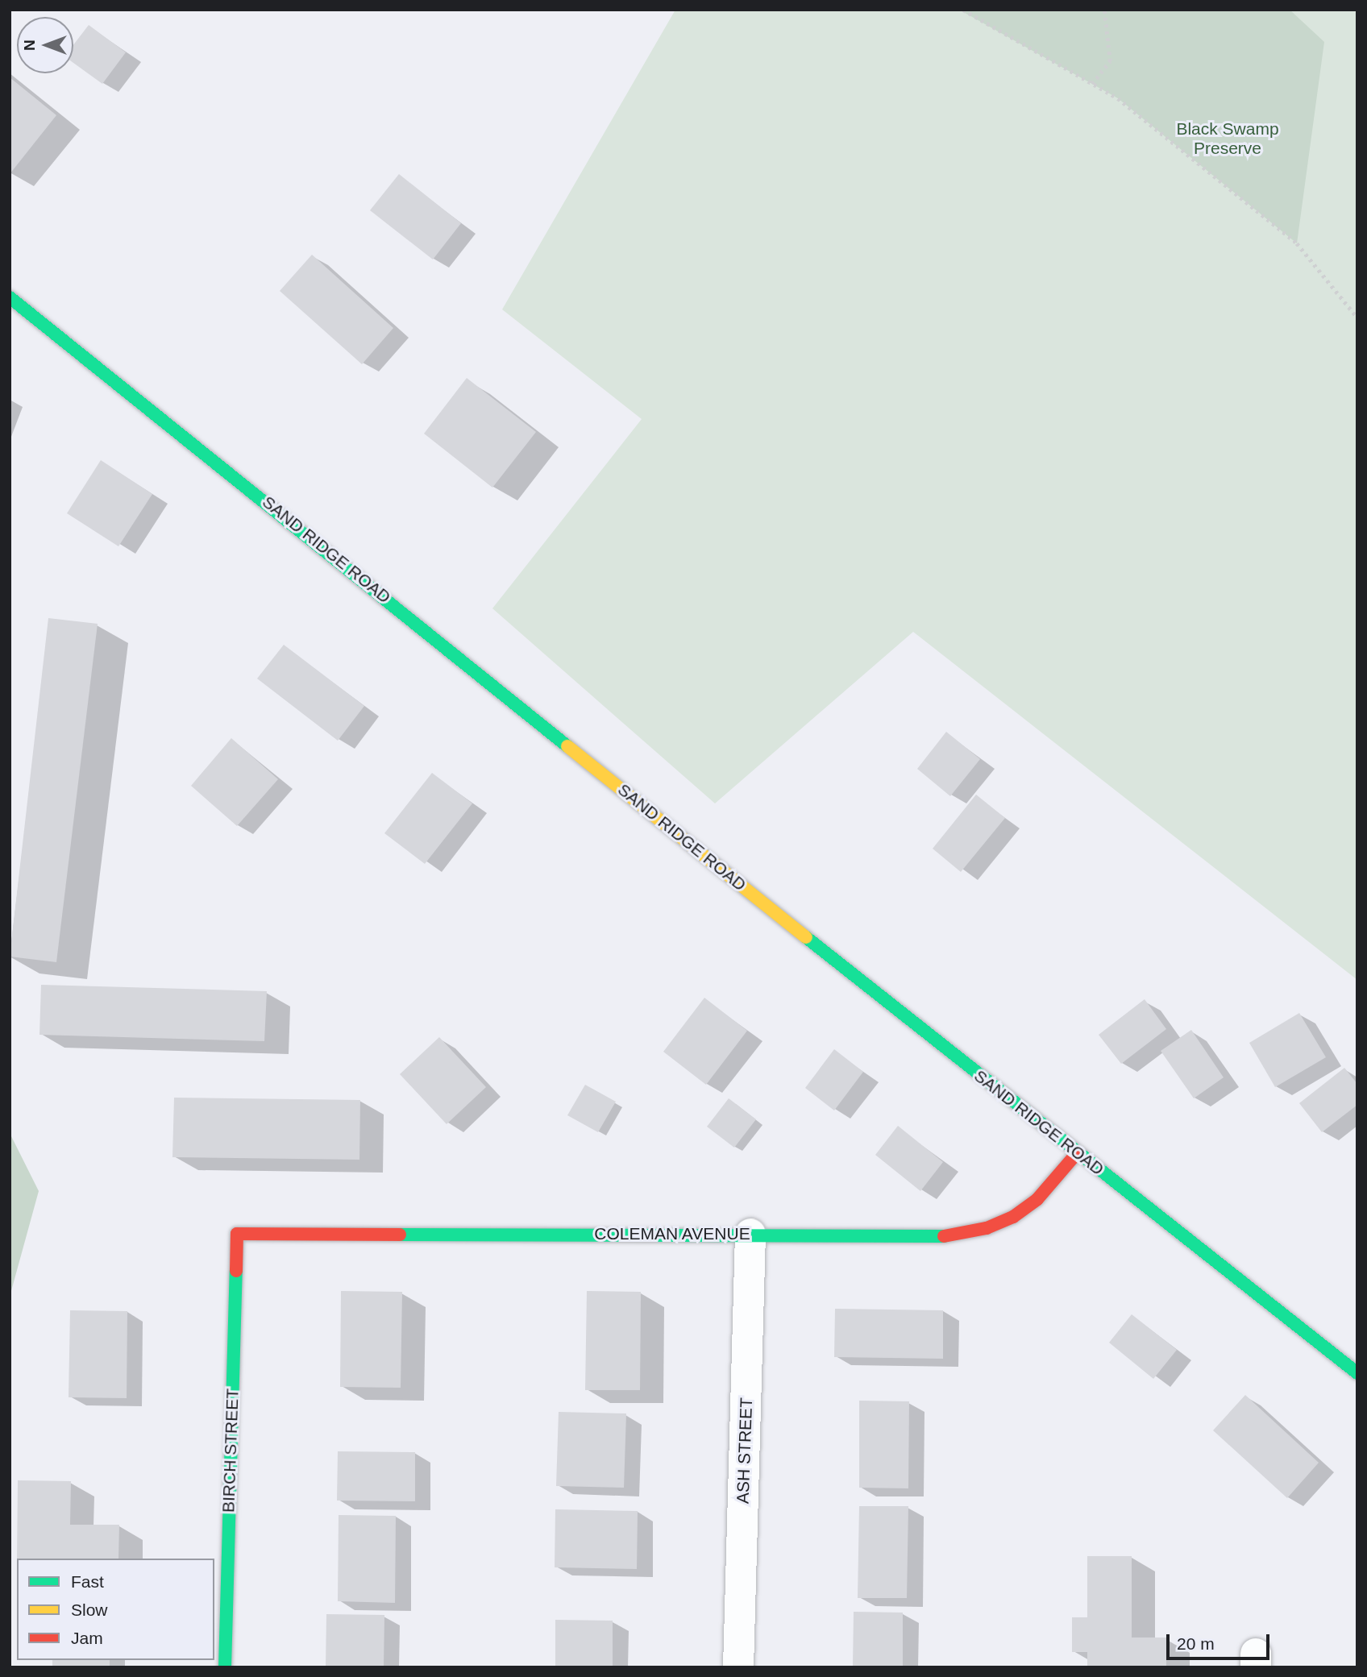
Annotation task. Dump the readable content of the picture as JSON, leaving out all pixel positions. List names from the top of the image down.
{
  "streets": {
    "street": [
      "SAND RIDGE ROAD",
      "COLEMAN AVENUE",
      "BIRCH STREET",
      "ASH STREET"
    ]
  },
  "crossings": [
    ["SAND RIDGE ROAD", "COLEMAN AVENUE"],
    ["COLEMAN AVENUE", "BIRCH STREET"],
    ["COLEMAN AVENUE", "ASH STREET"]
  ],
  "parks": ["Black Swamp Preserve"],
  "legend": ["Fast", "Slow", "Jam"],
  "scale_bar": "20 m",
  "north": "left"
}
